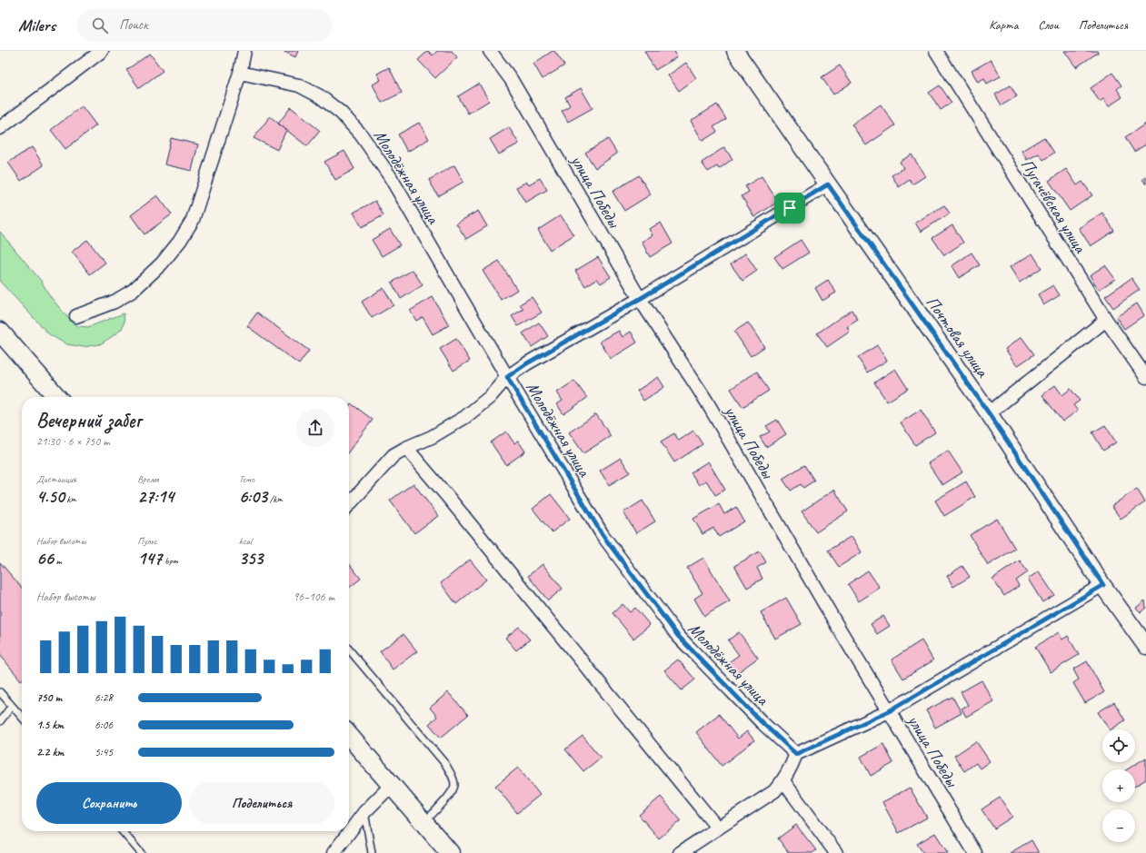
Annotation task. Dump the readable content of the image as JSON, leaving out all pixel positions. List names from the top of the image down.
{
  "streets": {
    "street": [
      "Молодёжная улица",
      "улица Победы",
      "Пугачёвская улица",
      "Почтовая улица"
    ]
  },
  "page": {
    "header": "Milers",
    "search": "Поиск",
    "nav": ["Карта", "Слои", "Поделиться"],
    "heading": ["Вечерний забег", "21:30 · 6 × 750 m"],
    "stats": [
      ["Дистанция", "4.50 km"],
      ["Время", "27:14"],
      ["Темп", "6:03 /km"],
      ["Набор высоты", "66 m"],
      ["Пульс", "147 bpm"],
      ["kcal", "353"]
    ],
    "chart": ["Набор высоты", "96–106 m"],
    "list": [
      {
        "name": "750 m",
        "note": "6:28"
      },
      {
        "name": "1.5 km",
        "note": "6:06"
      },
      {
        "name": "2.2 km",
        "note": "5:45"
      }
    ],
    "map_buttons": ["+", "−"],
    "buttons": ["Сохранить", "Поделиться"]
  }
}
